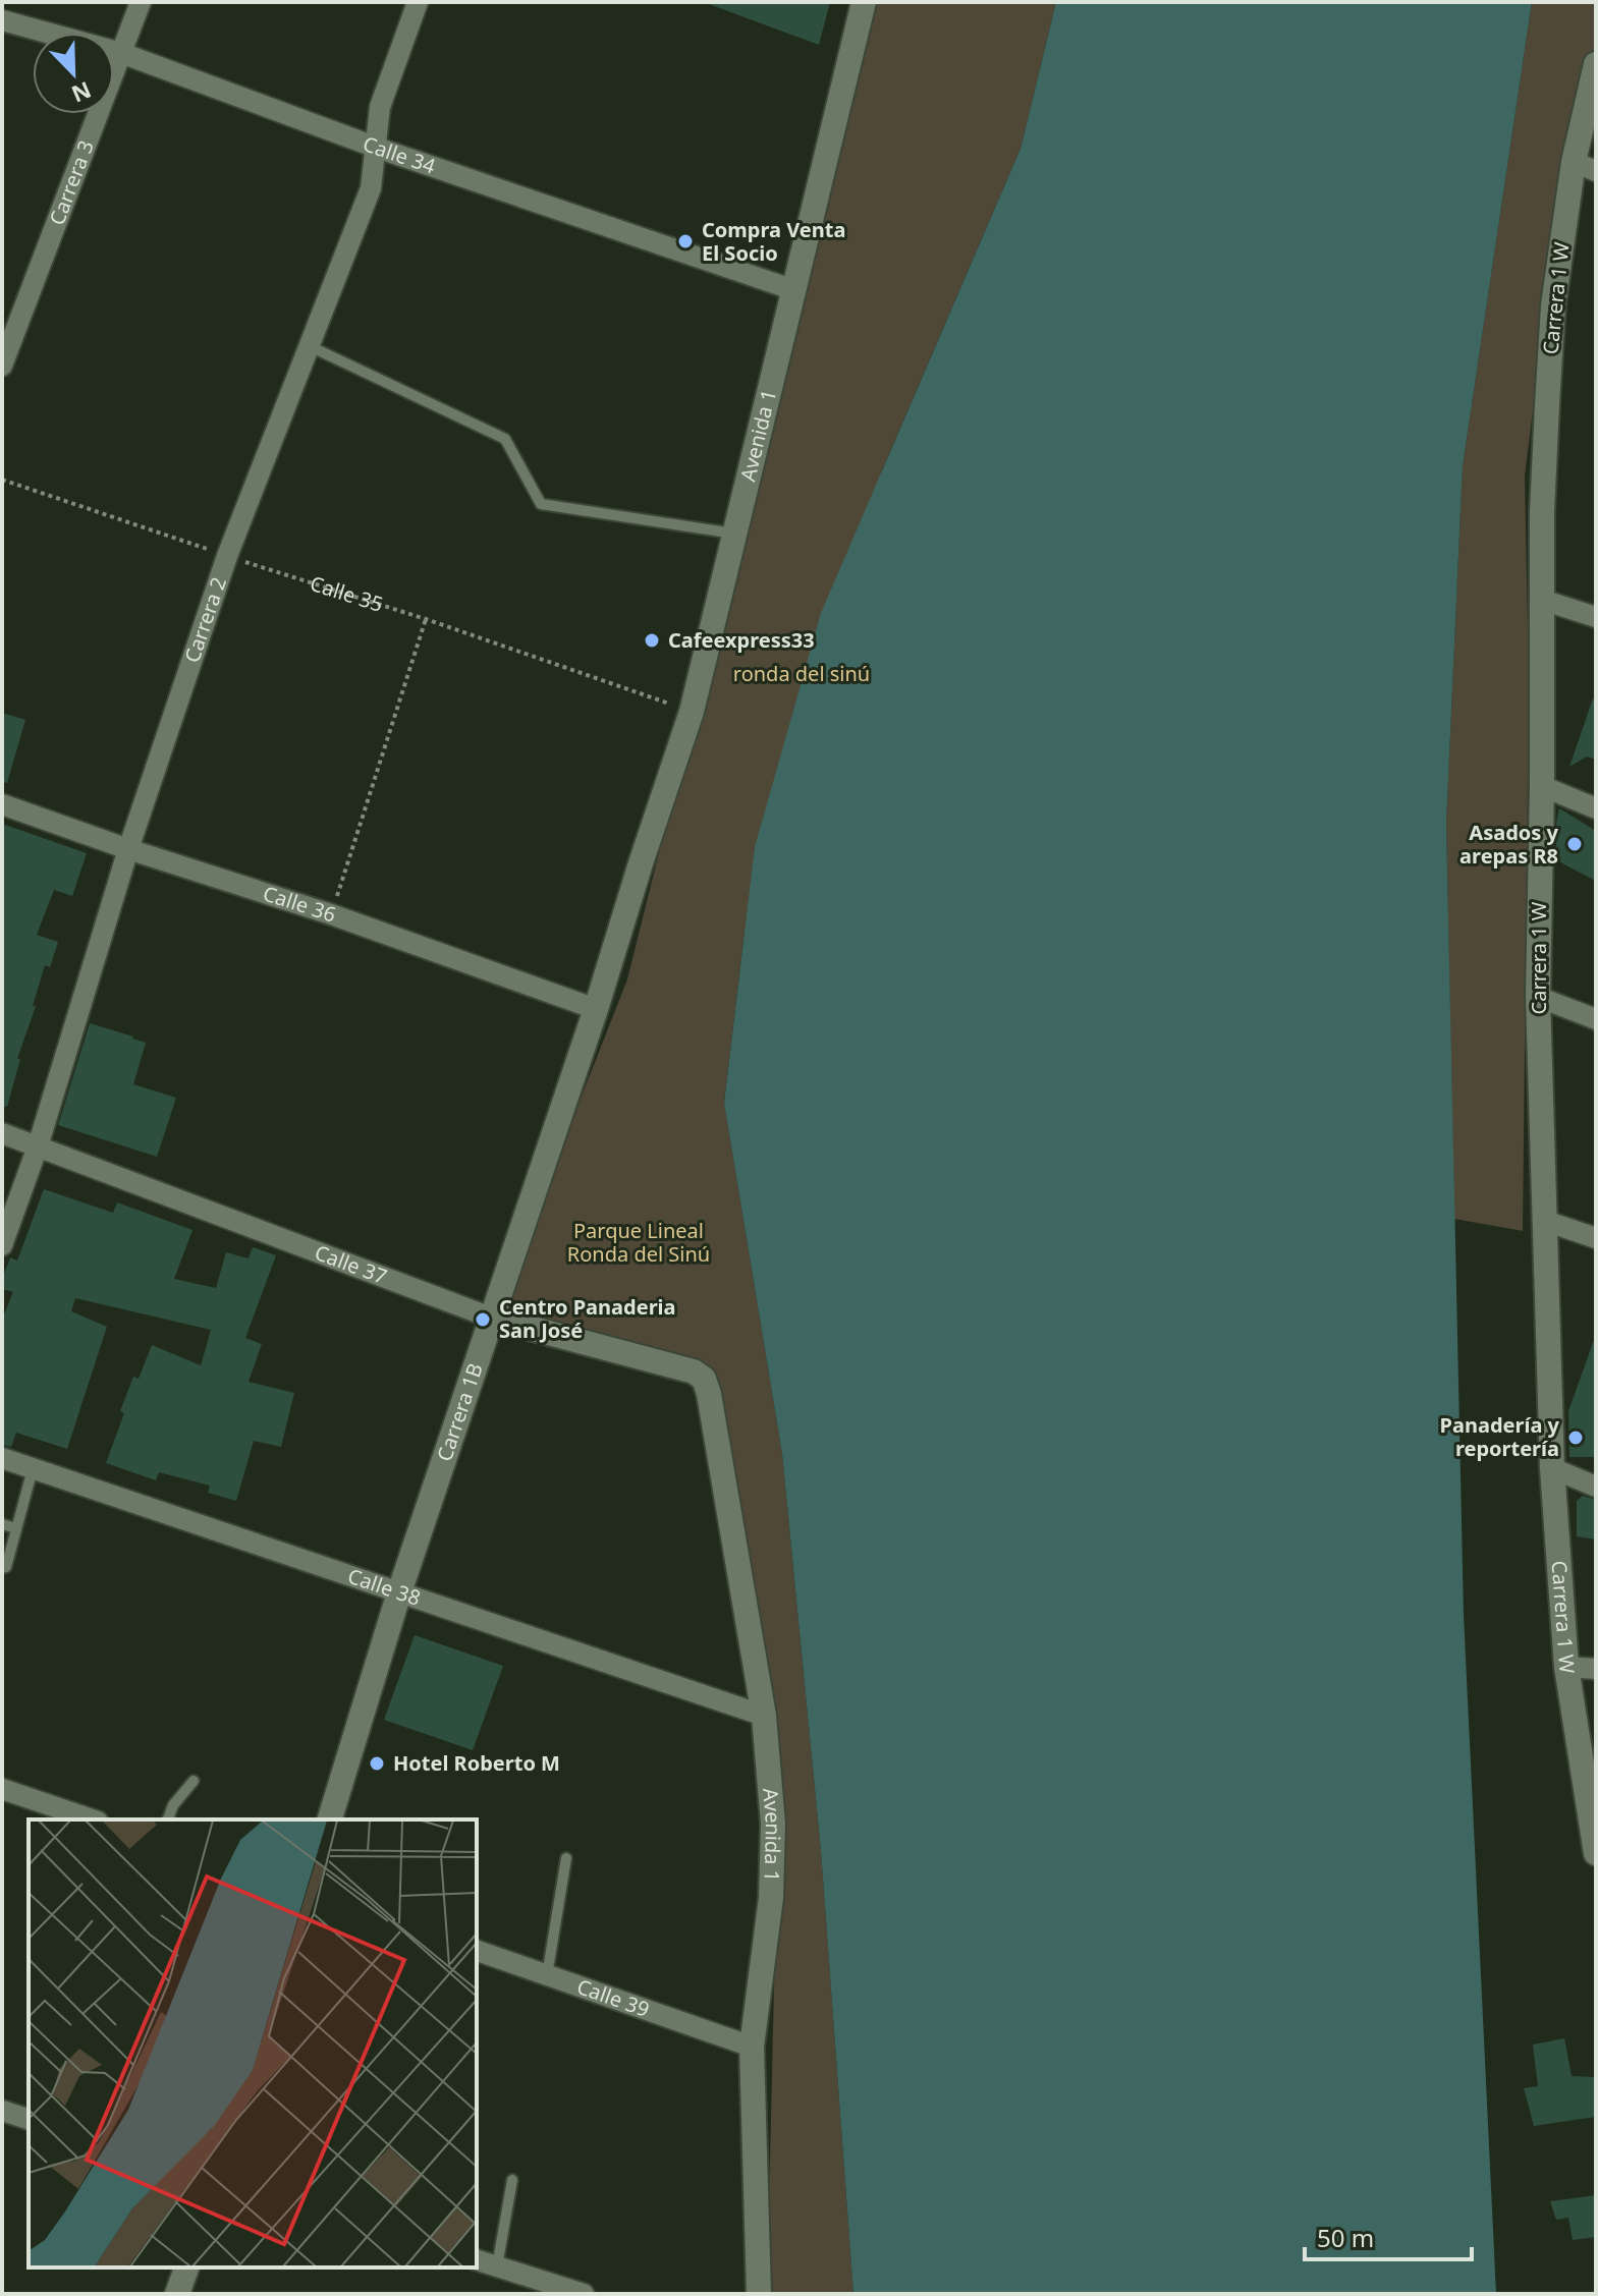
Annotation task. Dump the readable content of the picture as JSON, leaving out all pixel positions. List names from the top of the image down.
{
  "streets": {
    "street": [
      "Calle 34",
      "Carrera 3",
      "Carrera 1 W",
      "Avenida 1",
      "Carrera 2",
      "Calle 36",
      "Calle 37",
      "Carrera 1B",
      "Calle 38",
      "Calle 39"
    ],
    "path": ["Calle 35"]
  },
  "crossings": [
    ["Calle 34", "Carrera 3"],
    ["Calle 34", "Avenida 1"],
    ["Calle 34", "Carrera 2"],
    ["Avenida 1", "Calle 35"],
    ["Avenida 1", "Calle 37"],
    ["Avenida 1", "Carrera 1B"],
    ["Avenida 1", "Calle 38"],
    ["Avenida 1", "Calle 39"],
    ["Calle 35", "Carrera 2"],
    ["Carrera 2", "Calle 36"],
    ["Carrera 2", "Calle 37"],
    ["Calle 36", "Carrera 1B"],
    ["Calle 37", "Carrera 1B"],
    ["Carrera 1B", "Calle 38"]
  ],
  "parks": ["ronda del sinú", "Parque Lineal Ronda del Sinú"],
  "places": [
    "Compra Venta El Socio",
    "Cafeexpress33",
    "Asados y arepas R8",
    "Centro Panaderia San José",
    "Panadería y reportería",
    "Hotel Roberto M"
  ],
  "scale_bar": "50 m",
  "north": "bottom right"
}
